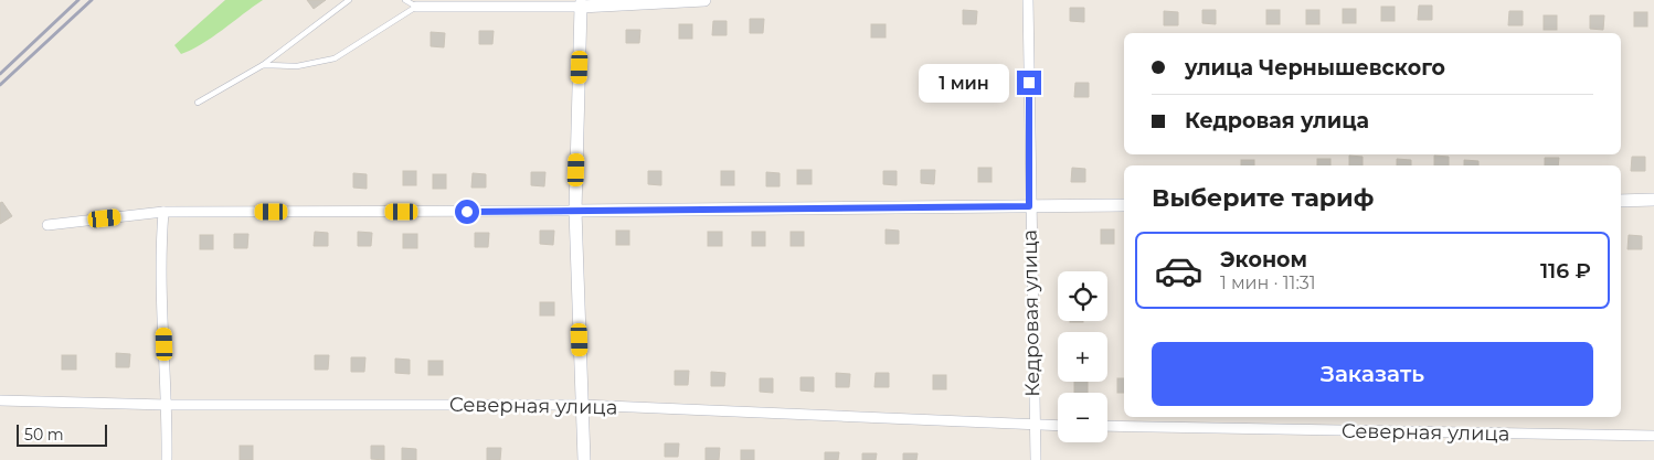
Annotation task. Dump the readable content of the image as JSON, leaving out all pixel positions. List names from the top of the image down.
{
  "streets": {
    "street": ["Кедровая улица", "Северная улица"]
  },
  "crossings": [
    ["Кедровая улица", "Северная улица"]
  ],
  "scale_bar": "50 m",
  "page": {
    "banner": ["улица Чернышевского", "Кедровая улица"],
    "bubble": "1 мин",
    "heading": "Выберите тариф",
    "list": [
      {
        "name": "Эконом",
        "note": "1 мин · 11:31",
        "value": "116 ₽"
      }
    ],
    "map_buttons": ["+", "−"],
    "buttons": "Заказать",
    "scale": "50 m"
  }
}
